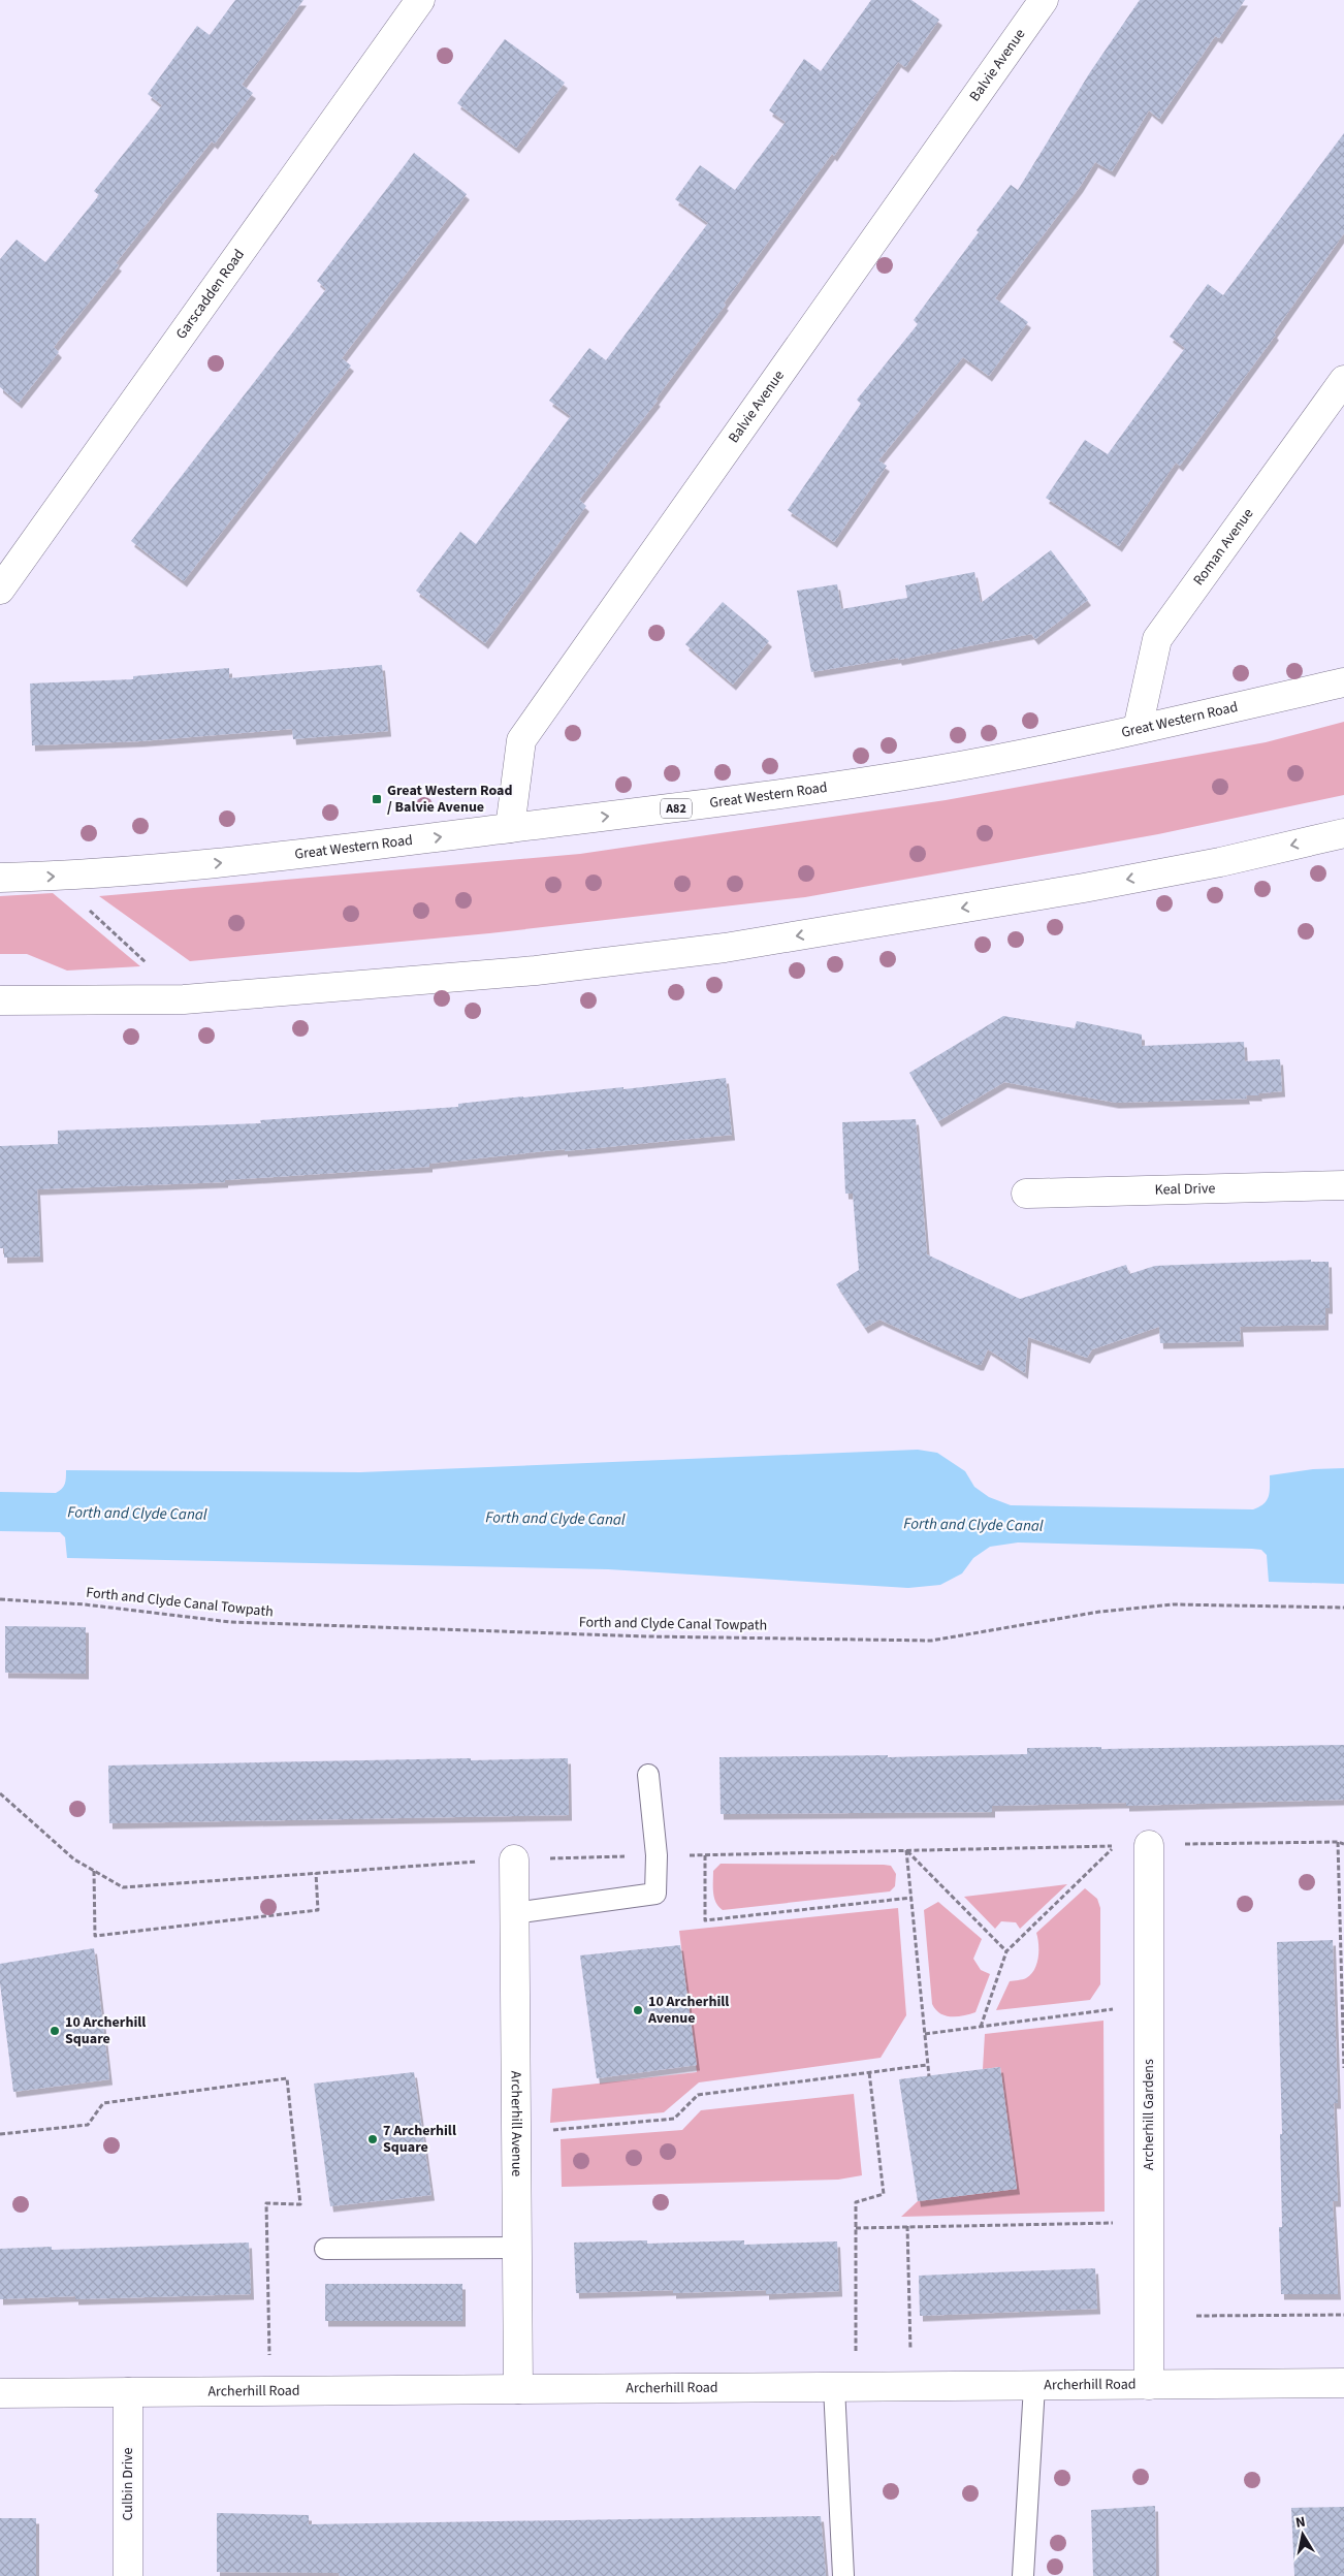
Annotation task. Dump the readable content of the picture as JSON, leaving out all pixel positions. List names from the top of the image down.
{
  "streets": {
    "street": [
      "Balvie Avenue",
      "Garscadden Road",
      "Roman Avenue",
      "Great Western Road",
      "A82",
      "Keal Drive",
      "Archerhill Gardens",
      "Archerhill Avenue",
      "Archerhill Road",
      "Culbin Drive"
    ],
    "path": ["Forth and Clyde Canal Towpath"]
  },
  "crossings": [
    ["Balvie Avenue", "Great Western Road"],
    ["Roman Avenue", "Great Western Road"],
    ["Archerhill Gardens", "Archerhill Road"],
    ["Archerhill Avenue", "Archerhill Road"],
    ["Archerhill Road", "Culbin Drive"]
  ],
  "water": ["Forth and Clyde Canal"],
  "places": {
    "transit": ["Great Western Road / Balvie Avenue"],
    "other": ["10 Archerhill Avenue", "10 Archerhill Square", "7 Archerhill Square"]
  },
  "north": "top"
}
